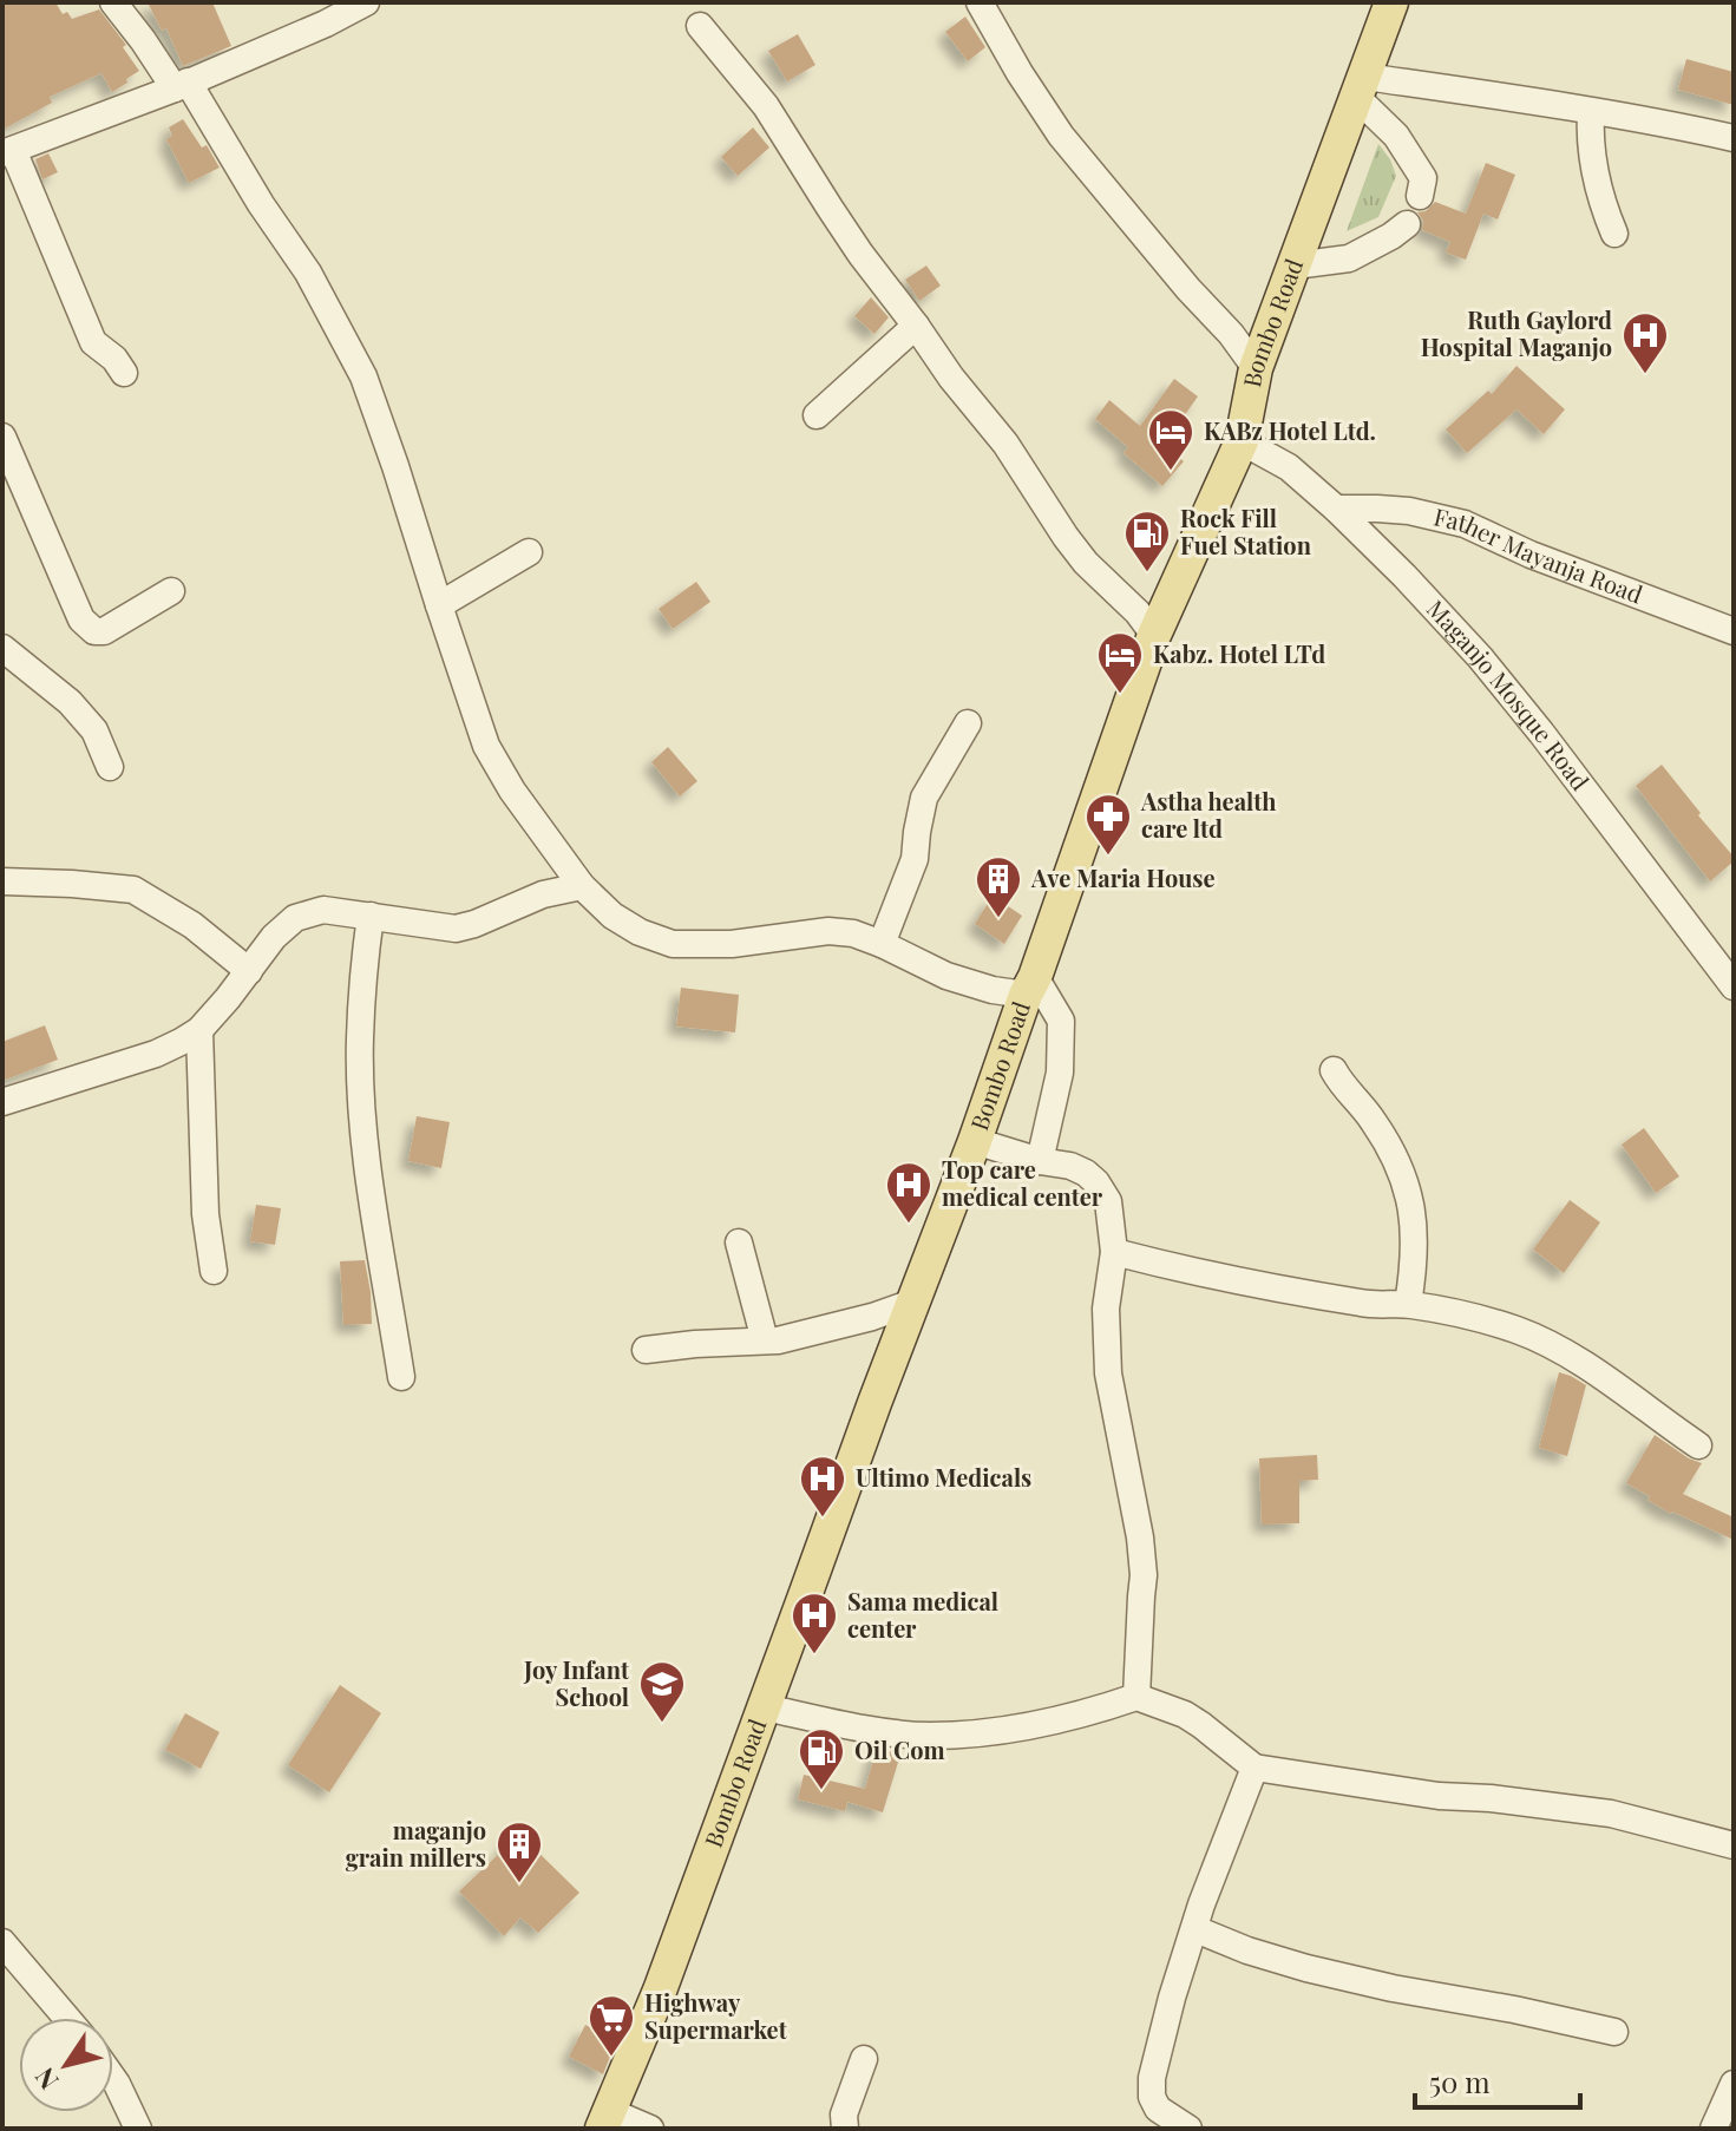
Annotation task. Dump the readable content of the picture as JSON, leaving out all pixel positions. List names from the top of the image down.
{
  "streets": {
    "main road": ["Bombo Road"],
    "street": ["Father Mayanja Road", "Maganjo Mosque Road"]
  },
  "crossings": [
    ["Bombo Road", "Maganjo Mosque Road"],
    ["Father Mayanja Road", "Maganjo Mosque Road"]
  ],
  "places": {
    "hospital": [
      "Ruth Gaylord Hospital Maganjo",
      "Top care medical center",
      "Ultimo Medicals",
      "Sama medical center"
    ],
    "hotel": ["KABz Hotel Ltd.", "Kabz. Hotel LTd"],
    "fuel station": ["Rock Fill Fuel Station", "Oil Com"],
    "pharmacy": ["Astha health care ltd"],
    "building": ["Ave Maria House", "maganjo grain millers"],
    "school or university": ["Joy Infant School"],
    "supermarket": ["Highway Supermarket"]
  },
  "scale_bar": "50 m",
  "north": "bottom left"
}
